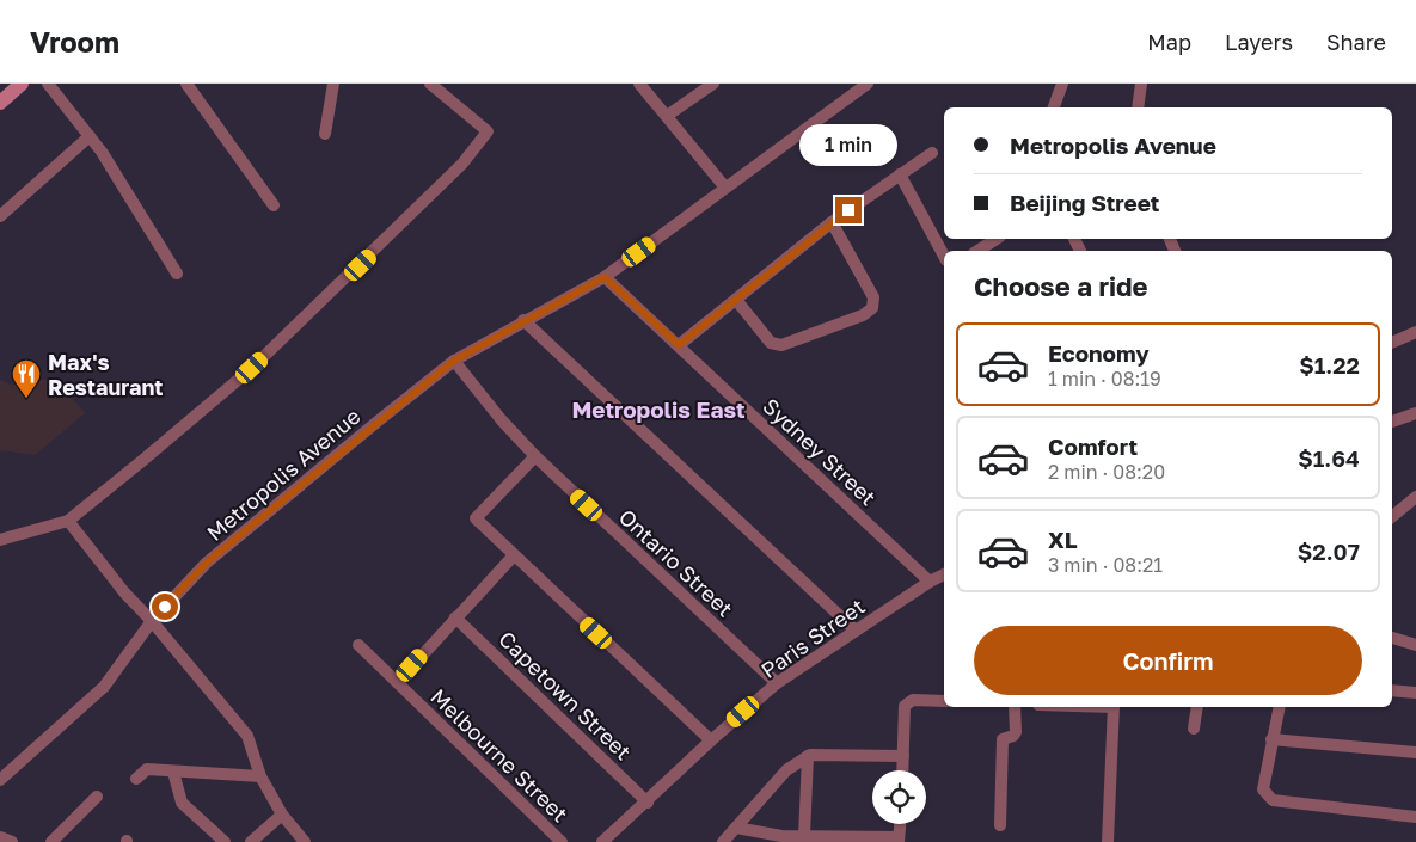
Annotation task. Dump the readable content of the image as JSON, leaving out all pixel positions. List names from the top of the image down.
{
  "streets": {
    "street": [
      "Sydney Street",
      "Metropolis Avenue",
      "Ontario Street",
      "Paris Street",
      "Capetown Street",
      "Melbourne Street"
    ]
  },
  "crossings": [
    ["Sydney Street", "Metropolis Avenue"],
    ["Sydney Street", "Paris Street"],
    ["Metropolis Avenue", "Ontario Street"],
    ["Ontario Street", "Paris Street"],
    ["Paris Street", "Capetown Street"]
  ],
  "districts": ["Metropolis East"],
  "places": {
    "restaurant": ["Max's Restaurant"]
  },
  "page": {
    "header": "Vroom",
    "nav": ["Map", "Layers", "Share"],
    "banner": ["Metropolis Avenue", "Beijing Street"],
    "bubble": "1 min",
    "heading": "Choose a ride",
    "list": [
      {
        "name": "Economy",
        "note": "1 min · 08:19",
        "value": "$1.22"
      },
      {
        "name": "Comfort",
        "note": "2 min · 08:20",
        "value": "$1.64"
      },
      {
        "name": "XL",
        "note": "3 min · 08:21",
        "value": "$2.07"
      }
    ],
    "buttons": "Confirm"
  }
}
